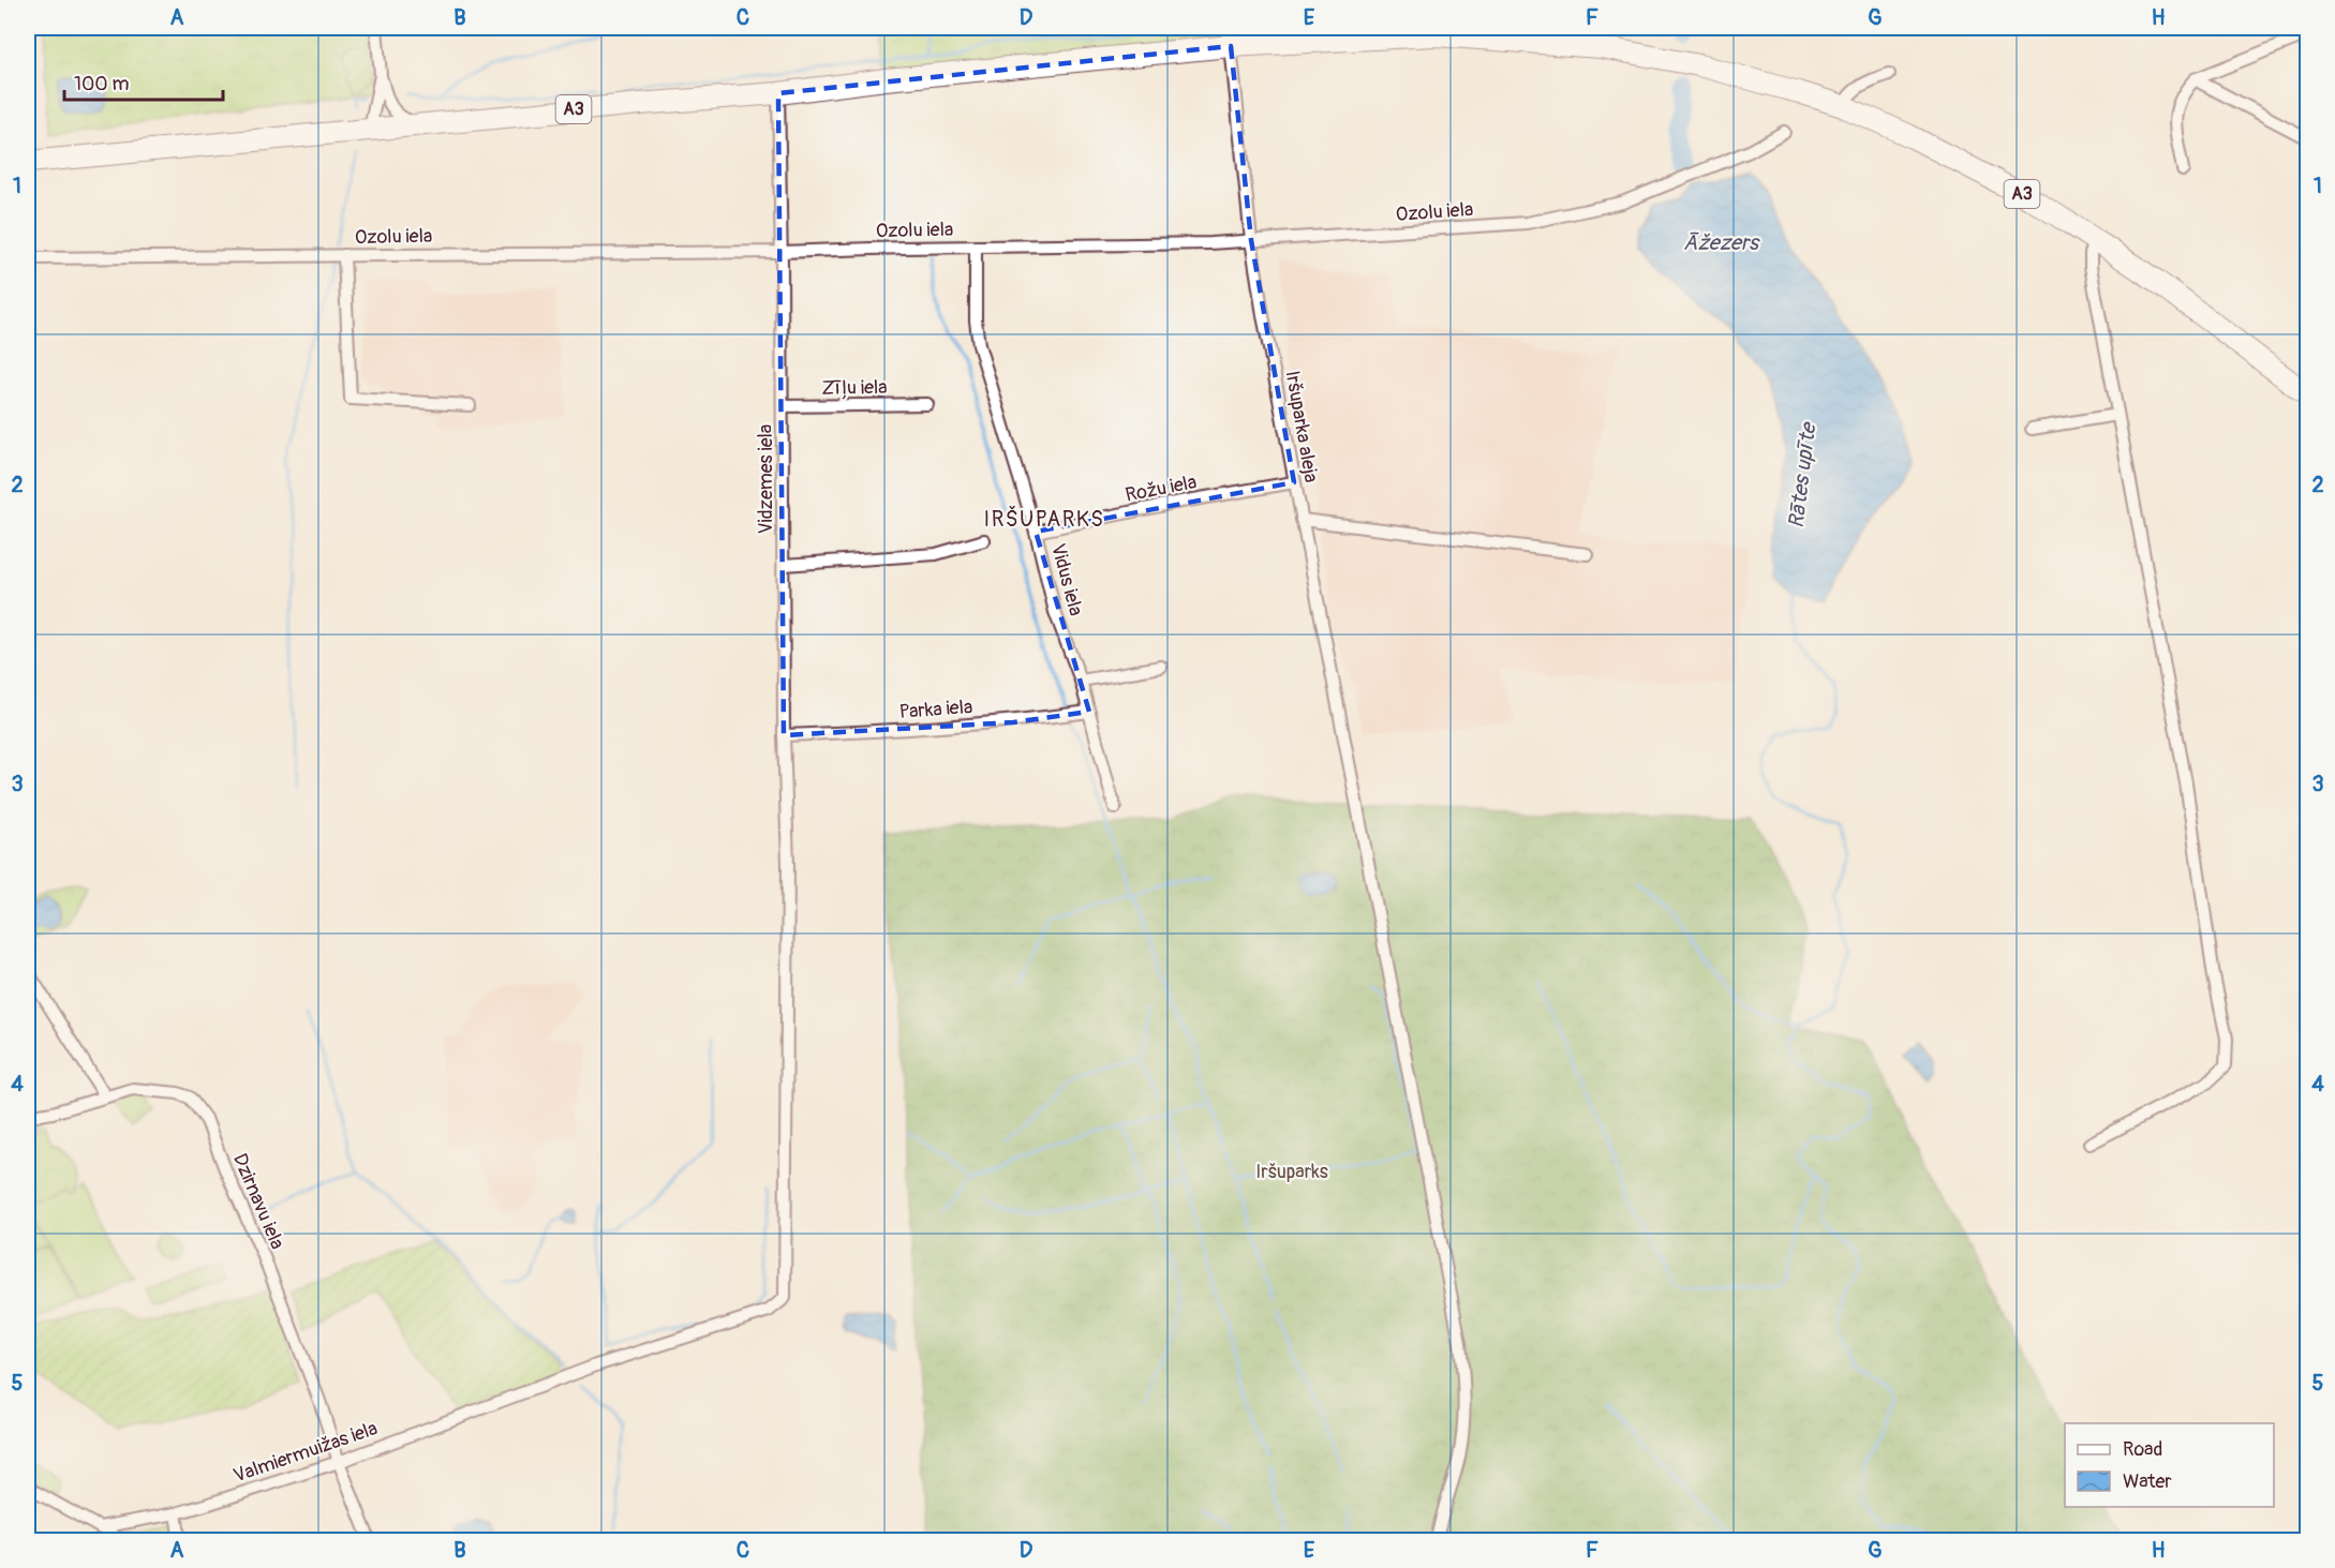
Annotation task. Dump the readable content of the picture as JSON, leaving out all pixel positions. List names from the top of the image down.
{
  "streets": {
    "highway": ["A3"],
    "street": [
      "Ozolu iela",
      "Zīļu iela",
      "Iršuparka aleja",
      "Vidzemes iela",
      "Rožu iela",
      "Vidus iela",
      "Parka iela",
      "Dzirnavu iela",
      "Valmiermuižas iela"
    ]
  },
  "crossings": [
    ["A3", "Iršuparka aleja"],
    ["A3", "Vidzemes iela"],
    ["Ozolu iela", "Iršuparka aleja"],
    ["Ozolu iela", "Vidzemes iela"],
    ["Ozolu iela", "Vidus iela"],
    ["Zīļu iela", "Vidzemes iela"],
    ["Iršuparka aleja", "Rožu iela"],
    ["Vidzemes iela", "Parka iela"],
    ["Vidzemes iela", "Valmiermuižas iela"],
    ["Rožu iela", "Vidus iela"],
    ["Vidus iela", "Parka iela"],
    ["Dzirnavu iela", "Valmiermuižas iela"]
  ],
  "districts": ["IRŠUPARKS"],
  "water": ["Āžezers", "Rātes upīte"],
  "parks": ["Iršuparks"],
  "legend": ["Road", "Water"],
  "scale_bar": "100 m",
  "grid": {
    "columns": [
      "A",
      "B",
      "C",
      "D",
      "E",
      "F",
      "G",
      "H"
    ],
    "rows": [
      "1",
      "2",
      "3",
      "4",
      "5"
    ]
  }
}
